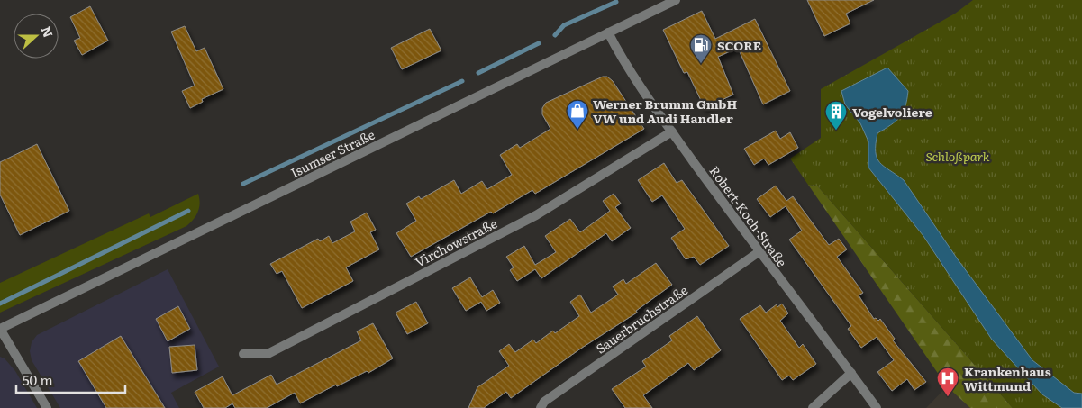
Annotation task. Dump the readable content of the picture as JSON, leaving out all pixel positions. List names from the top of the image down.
{
  "streets": {
    "street": [
      "Isumser Straße",
      "Robert-Koch-Straße",
      "Virchowstraße",
      "Sauerbruchstraße"
    ]
  },
  "crossings": [
    ["Isumser Straße", "Robert-Koch-Straße"],
    ["Robert-Koch-Straße", "Virchowstraße"],
    ["Robert-Koch-Straße", "Sauerbruchstraße"]
  ],
  "parks": ["Schloßpark"],
  "places": {
    "fuel station": ["SCORE"],
    "shop": ["Werner Brumm GmbH VW und Audi Handler"],
    "building": ["Vogelvoliere"],
    "hospital": ["Krankenhaus Wittmund"]
  },
  "scale_bar": "50 m",
  "north": "right"
}
